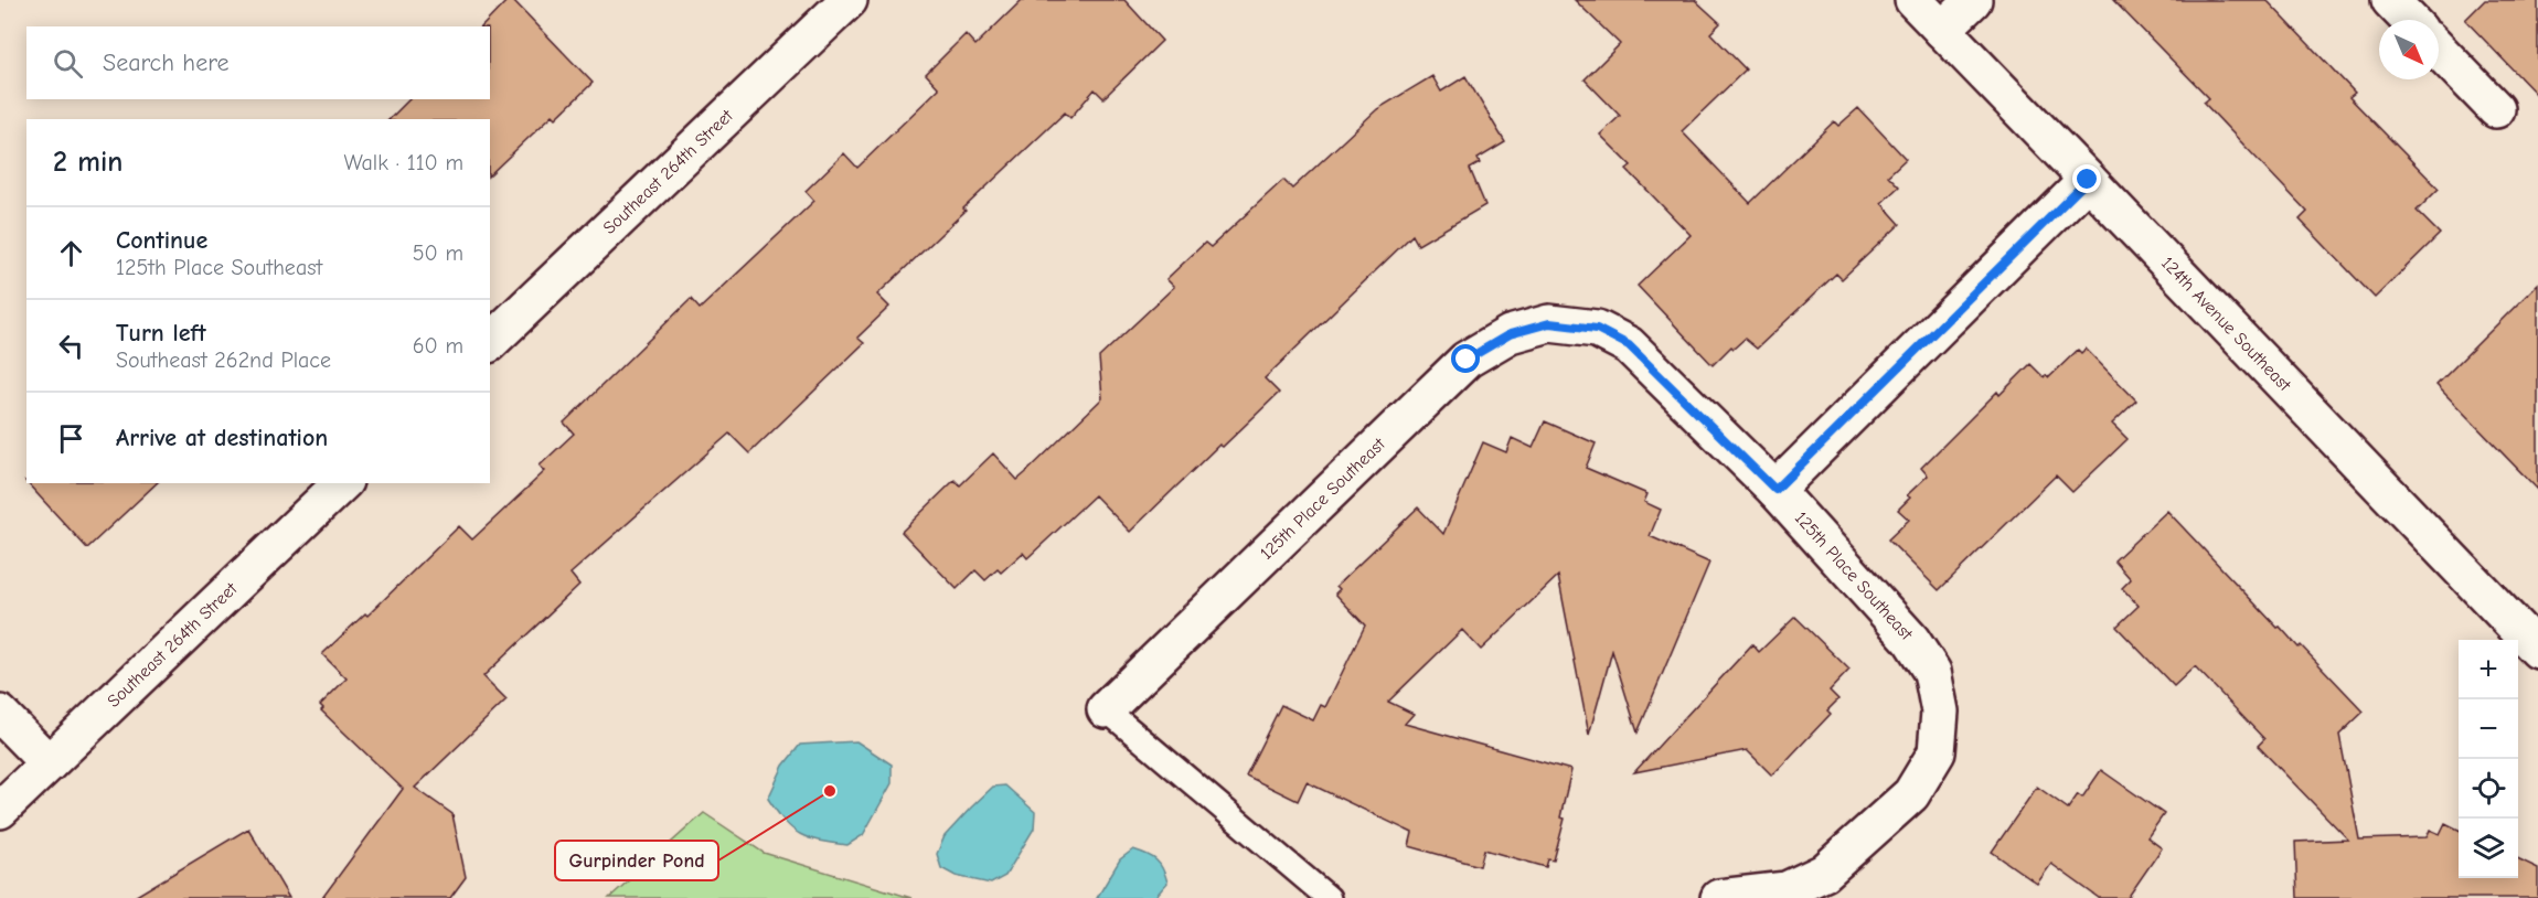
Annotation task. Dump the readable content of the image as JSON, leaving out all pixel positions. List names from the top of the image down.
{
  "streets": {
    "street": ["Southeast 264th Street", "124th Avenue Southeast", "125th Place Southeast"]
  },
  "places": ["Gurpinder Pond"],
  "north": "bottom right",
  "page": {
    "search": "Search here",
    "heading": ["2 min", "Walk · 110 m"],
    "list": [
      ["Continue", "125th Place Southeast", "50 m"],
      ["Turn left", "Southeast 262nd Place", "60 m"],
      "Arrive at destination"
    ],
    "map_buttons": ["+", "−"]
  }
}
